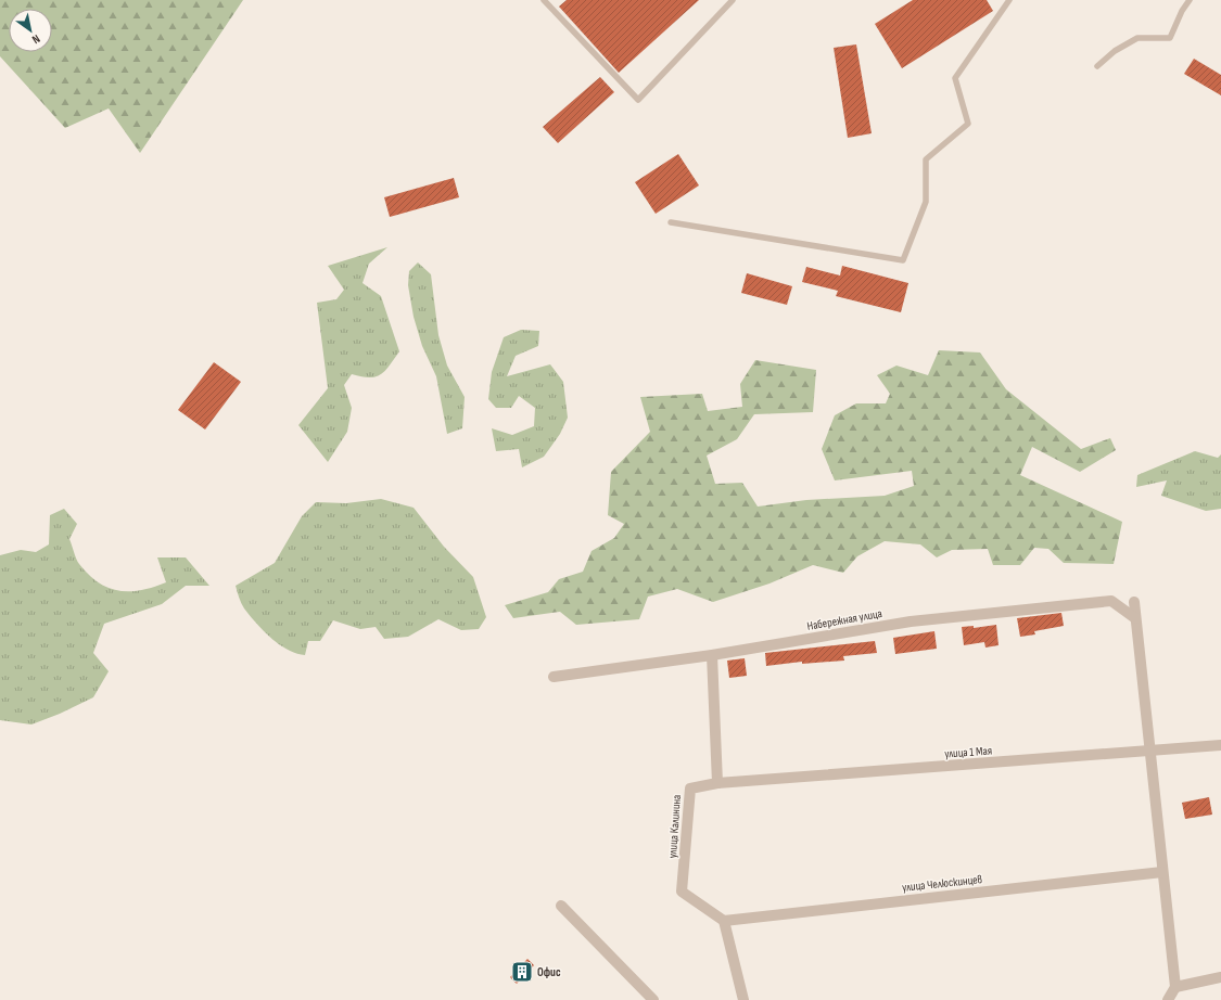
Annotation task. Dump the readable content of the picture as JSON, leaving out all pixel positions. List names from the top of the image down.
{
  "streets": {
    "street": [
      "Набережная улица",
      "улица 1 Мая",
      "улица Калинина",
      "улица Челюскинцев"
    ]
  },
  "crossings": [
    ["улица 1 Мая", "улица Калинина"],
    ["улица Калинина", "улица Челюскинцев"]
  ],
  "places": {
    "building": ["Офис"]
  },
  "north": "bottom right"
}
